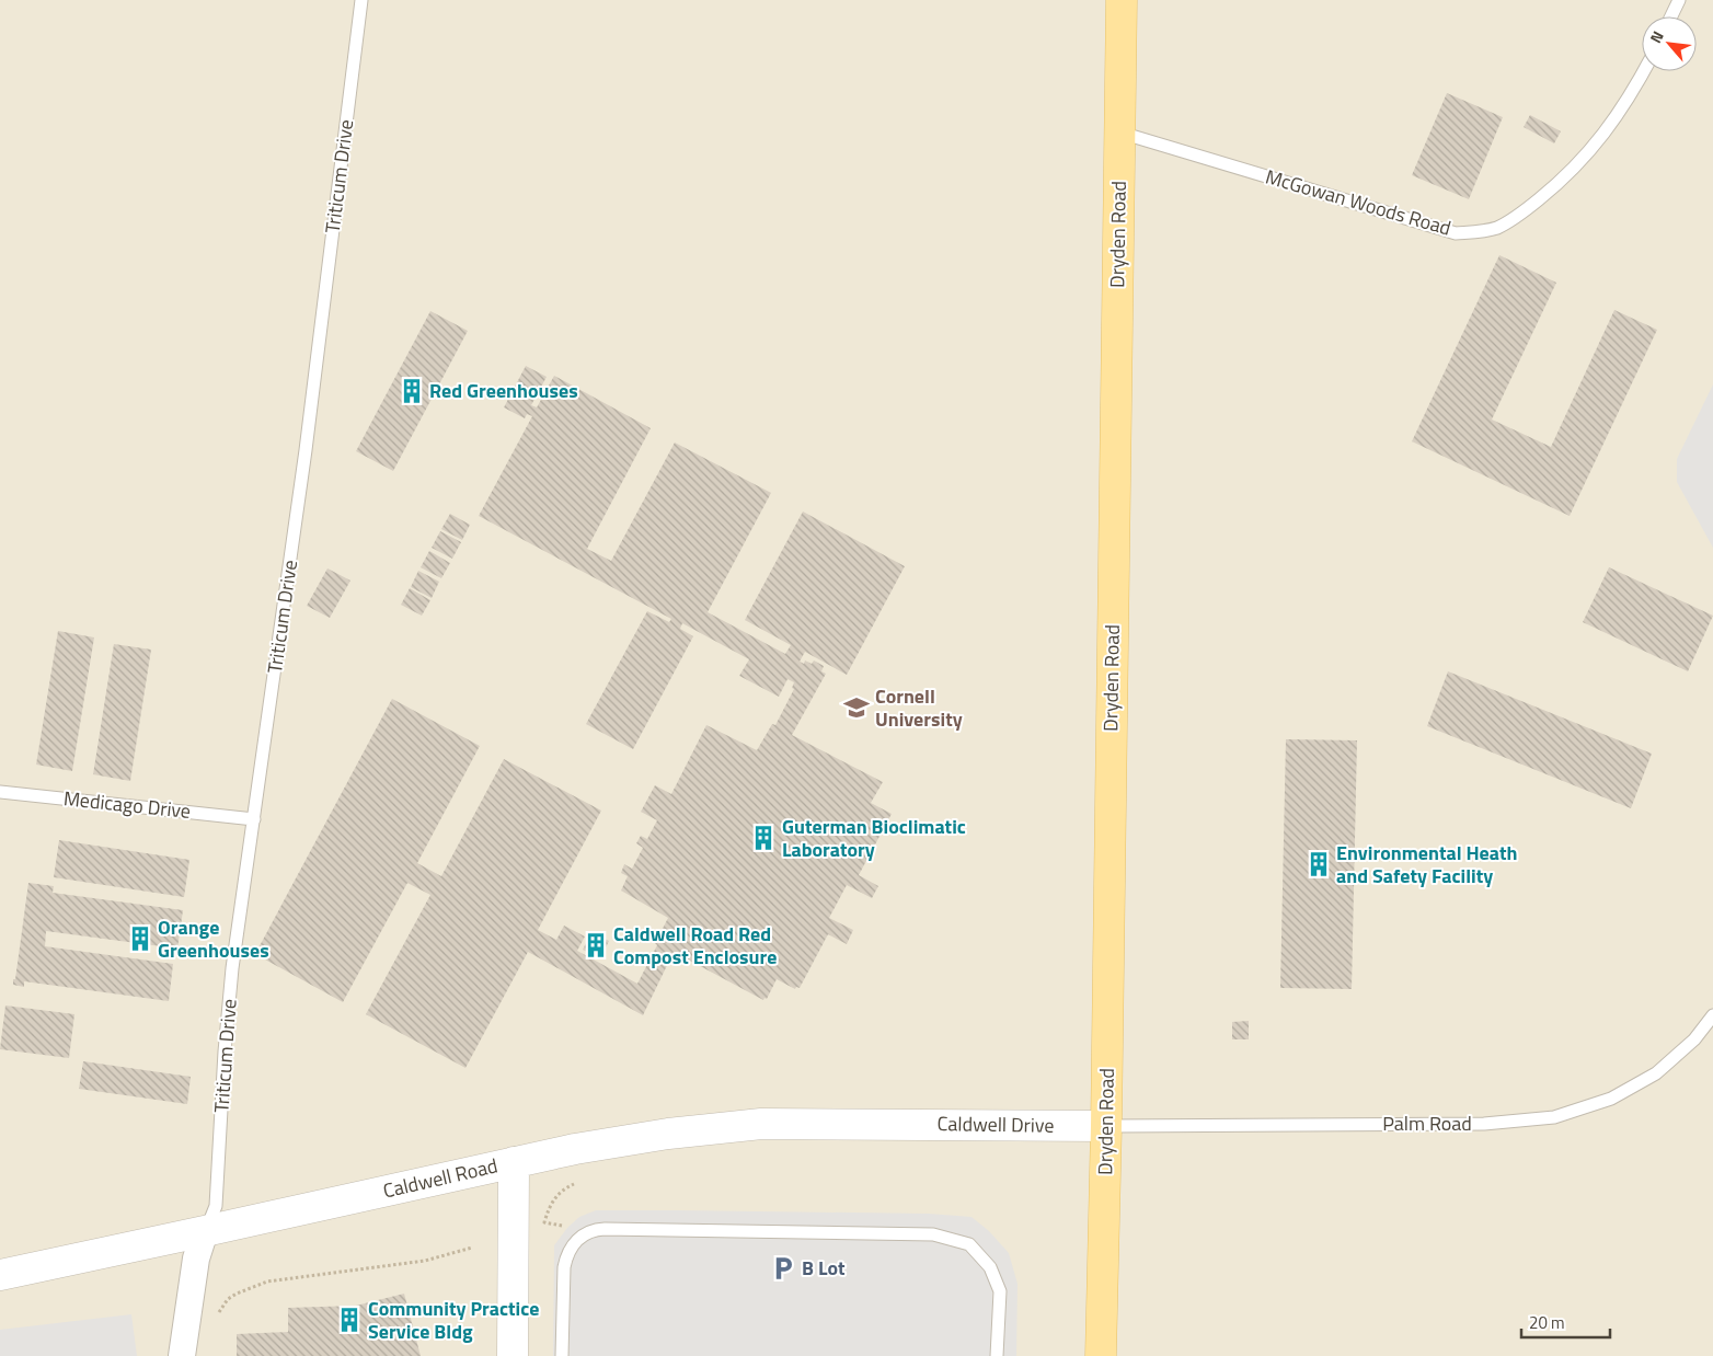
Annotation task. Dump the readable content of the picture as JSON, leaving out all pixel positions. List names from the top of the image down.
{
  "streets": {
    "main road": ["Dryden Road"],
    "street": ["Caldwell Drive", "Caldwell Road"],
    "lane": [
      "Triticum Drive",
      "McGowan Woods Road",
      "Medicago Drive",
      "Palm Road"
    ]
  },
  "crossings": [
    ["Triticum Drive", "Medicago Drive"],
    ["Triticum Drive", "Caldwell Road"],
    ["McGowan Woods Road", "Dryden Road"],
    ["Dryden Road", "Palm Road"],
    ["Dryden Road", "Caldwell Drive"],
    ["Palm Road", "Caldwell Drive"],
    ["Caldwell Drive", "Caldwell Road"]
  ],
  "places": {
    "building": [
      "Red Greenhouses",
      "Guterman Bioclimatic Laboratory",
      "Environmental Heath and Safety Facility",
      "Orange Greenhouses",
      "Caldwell Road Red Compost Enclosure",
      "Community Practice Service Bldg"
    ],
    "school or university": ["Cornell University"],
    "parking": ["B Lot"]
  },
  "scale_bar": "20 m",
  "north": "top left"
}
